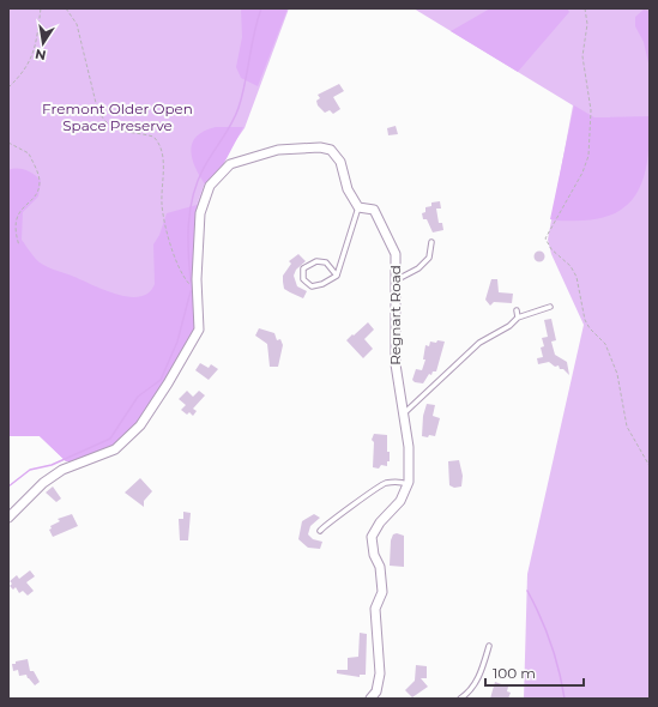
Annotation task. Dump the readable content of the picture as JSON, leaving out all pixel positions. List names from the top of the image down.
{
  "streets": {
    "street": ["Regnart Road"]
  },
  "parks": ["Fremont Older Open Space Preserve"],
  "scale_bar": "100 m",
  "north": "bottom"
}
